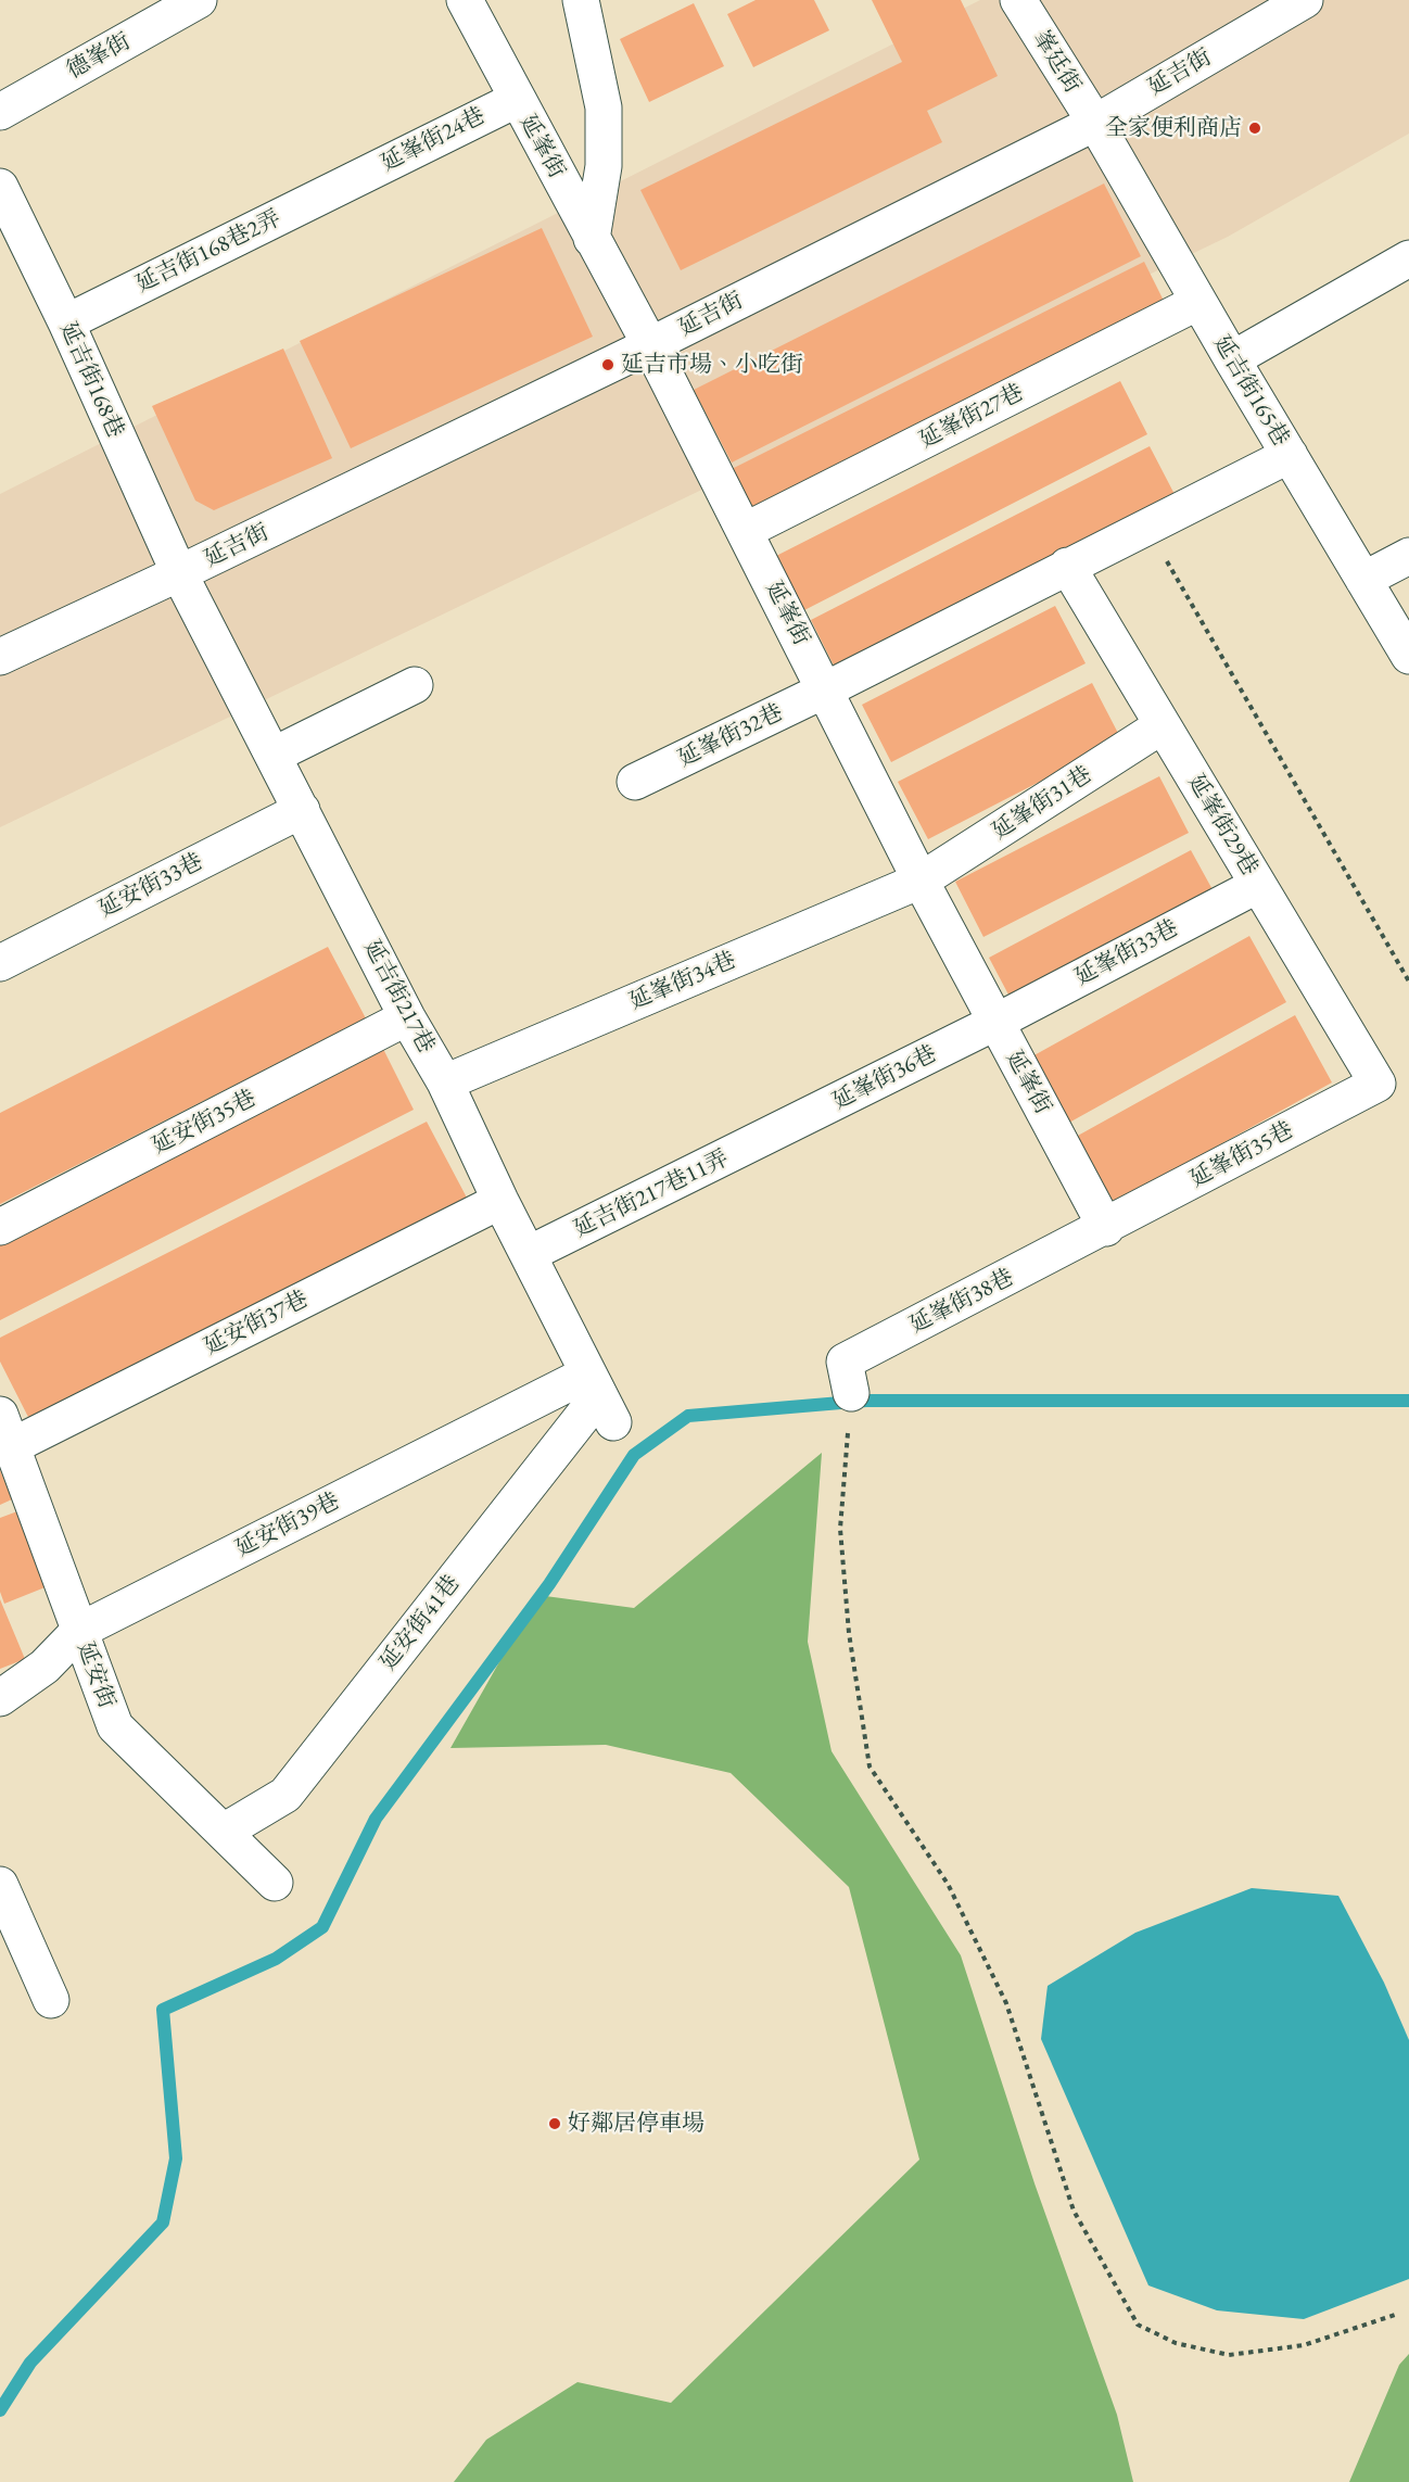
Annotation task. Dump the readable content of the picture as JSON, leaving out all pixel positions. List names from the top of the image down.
{
  "streets": {
    "street": [
      "德峯街",
      "峯廷街",
      "延吉街",
      "延峯街24巷",
      "延峯街",
      "延吉街168巷2弄",
      "延吉街168巷",
      "延吉街165巷",
      "延峯街27巷",
      "延峯街32巷",
      "延峯街31巷",
      "延峯街29巷",
      "延安街33巷",
      "延峯街33巷",
      "延峯街34巷",
      "延吉街217巷",
      "延峯街36巷",
      "延安街35巷",
      "延峯街35巷",
      "延吉街217巷11弄",
      "延峯街38巷",
      "延安街37巷",
      "延安街39巷",
      "延安街41巷",
      "延安街"
    ]
  },
  "crossings": [
    ["峯廷街", "延吉街"],
    ["峯廷街", "延吉街165巷"],
    ["延吉街", "延峯街"],
    ["延吉街", "延吉街168巷"],
    ["延吉街", "延吉街165巷"],
    ["延吉街", "延吉街217巷"],
    ["延峯街24巷", "延峯街"],
    ["延峯街24巷", "延吉街168巷2弄"],
    ["延峯街", "延峯街27巷"],
    ["延峯街", "延峯街32巷"],
    ["延峯街", "延峯街31巷"],
    ["延峯街", "延峯街33巷"],
    ["延峯街", "延峯街34巷"],
    ["延峯街", "延峯街36巷"],
    ["延峯街", "延峯街35巷"],
    ["延峯街", "延峯街38巷"],
    ["延吉街168巷2弄", "延吉街168巷"],
    ["延吉街168巷", "延吉街217巷"],
    ["延吉街165巷", "延峯街27巷"],
    ["延峯街31巷", "延峯街29巷"],
    ["延峯街31巷", "延峯街34巷"],
    ["延峯街29巷", "延峯街33巷"],
    ["延峯街29巷", "延峯街35巷"],
    ["延安街33巷", "延吉街217巷"],
    ["延峯街33巷", "延峯街36巷"],
    ["延峯街34巷", "延吉街217巷"],
    ["延吉街217巷", "延安街35巷"],
    ["延吉街217巷", "延吉街217巷11弄"],
    ["延吉街217巷", "延安街37巷"],
    ["延吉街217巷", "延安街39巷"],
    ["延吉街217巷", "延安街41巷"],
    ["延峯街36巷", "延吉街217巷11弄"],
    ["延峯街35巷", "延峯街38巷"],
    ["延安街37巷", "延安街"],
    ["延安街39巷", "延安街41巷"],
    ["延安街39巷", "延安街"],
    ["延安街41巷", "延安街"]
  ],
  "places": ["全家便利商店", "延吉市場、小吃街", "好鄰居停車場"]
}
